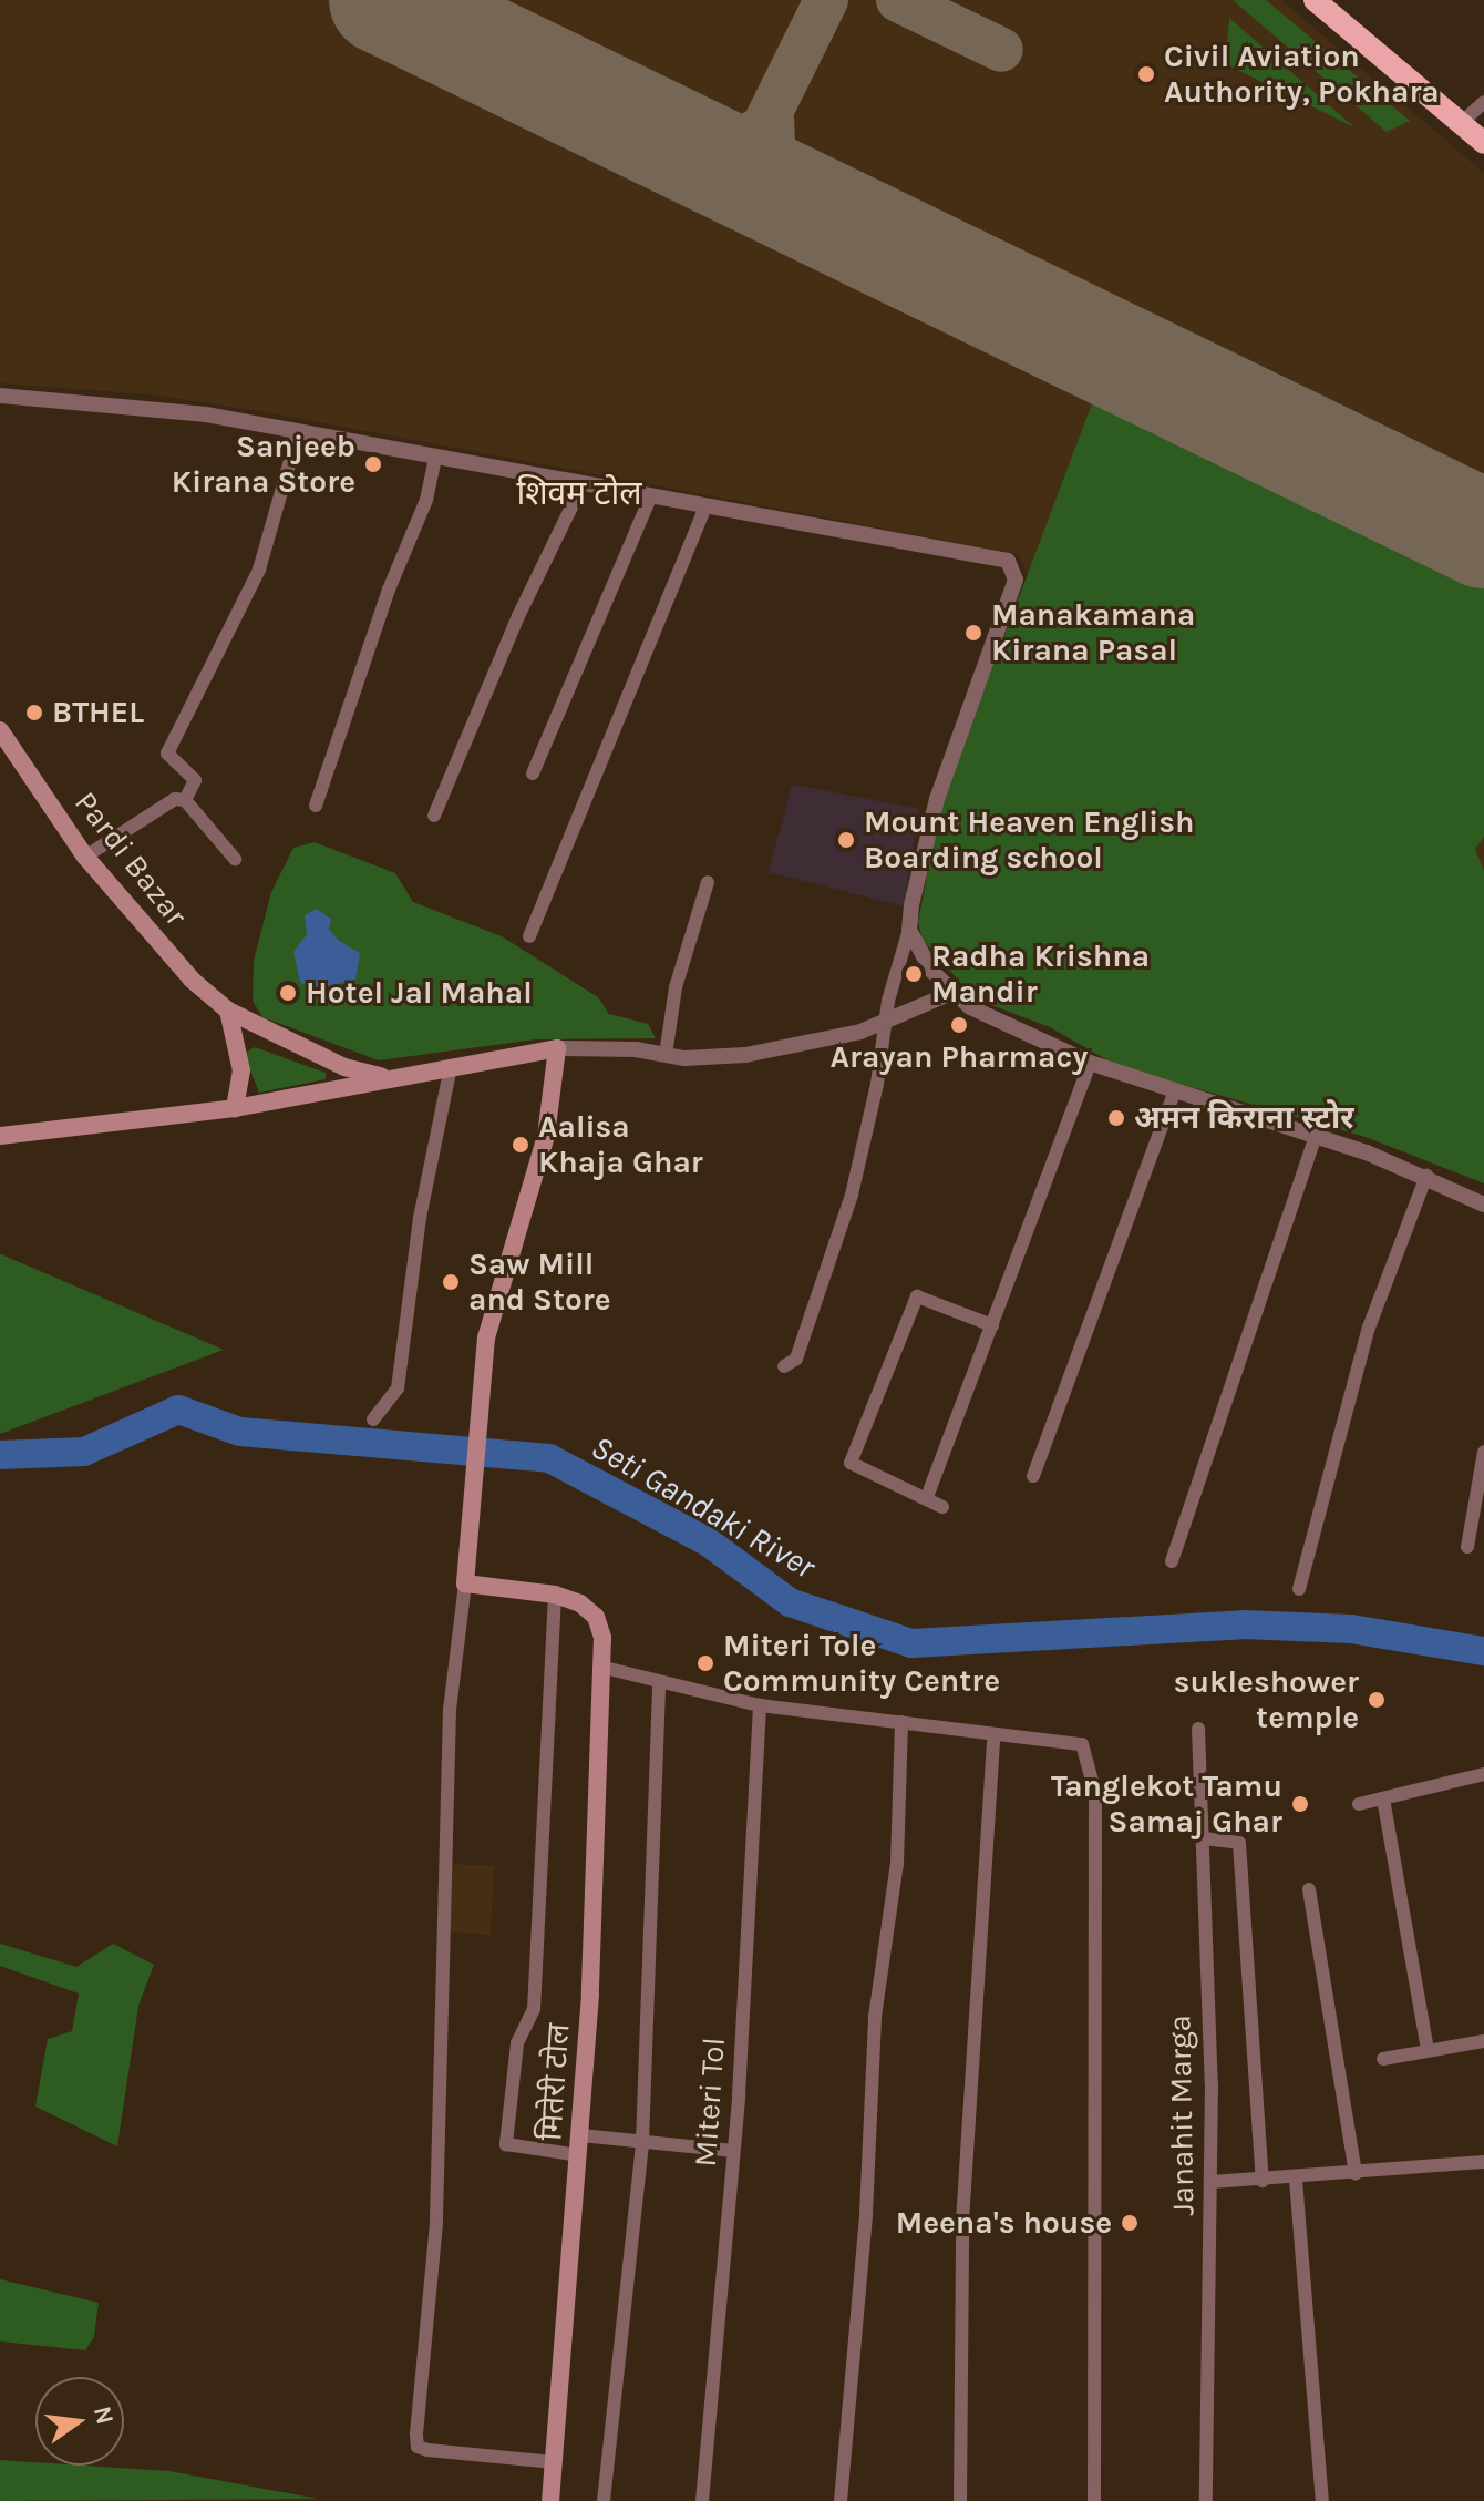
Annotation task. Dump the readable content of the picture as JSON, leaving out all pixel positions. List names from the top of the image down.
{
  "streets": {
    "main road": ["Pardi Bazar", "मितेरी टोल"],
    "street": ["Miteri Tol", "Janahit Marga"]
  },
  "districts": ["शिवम टोल"],
  "water": ["Seti Gandaki River"],
  "places": [
    "Civil Aviation Authority, Pokhara",
    "Sanjeeb Kirana Store",
    "Manakamana Kirana Pasal",
    "BTHEL",
    "Mount Heaven English Boarding school",
    "Radha Krishna Mandir",
    "Hotel Jal Mahal",
    "Arayan Pharmacy",
    "अमन किराना स्टोर",
    "Aalisa Khaja Ghar",
    "Saw Mill and Store",
    "Miteri Tole Community Centre",
    "sukleshower temple",
    "Tanglekot Tamu Samaj Ghar",
    "Meena's house"
  ],
  "north": "right"
}
